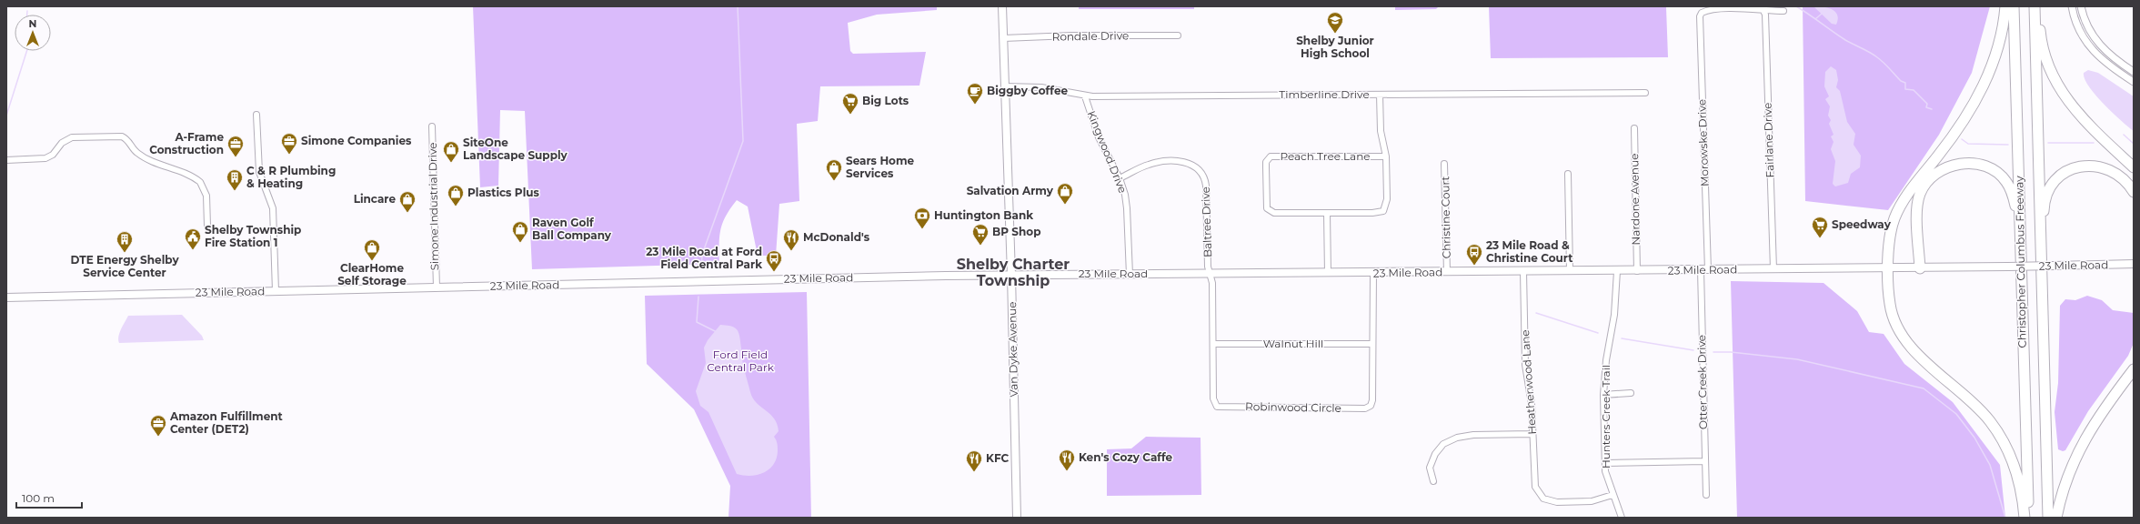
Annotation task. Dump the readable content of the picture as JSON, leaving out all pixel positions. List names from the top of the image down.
{
  "streets": {
    "highway": ["Christopher Columbus Freeway"],
    "main road": ["23 Mile Road", "Van Dyke Avenue"],
    "street": [
      "Rondale Drive",
      "Timberline Drive",
      "Fairlane Drive",
      "Morowske Drive",
      "Kingwood Drive",
      "Peach Tree Lane",
      "Nardone Avenue",
      "Simone Industrial Drive",
      "Christine Court",
      "Baltree Drive",
      "Walnut Hill",
      "Heatherwood Lane",
      "Otter Creek Drive",
      "Robinwood Circle",
      "Hunters Creek Trail"
    ]
  },
  "crossings": [
    ["Rondale Drive", "Van Dyke Avenue"],
    ["Timberline Drive", "Kingwood Drive"],
    ["Timberline Drive", "Van Dyke Avenue"],
    ["Fairlane Drive", "Morowske Drive"],
    ["Fairlane Drive", "23 Mile Road"],
    ["Morowske Drive", "23 Mile Road"],
    ["Morowske Drive", "Otter Creek Drive"],
    ["Kingwood Drive", "Baltree Drive"],
    ["Kingwood Drive", "23 Mile Road"],
    ["Nardone Avenue", "23 Mile Road"],
    ["Simone Industrial Drive", "23 Mile Road"],
    ["Christine Court", "23 Mile Road"],
    ["Baltree Drive", "23 Mile Road"],
    ["Baltree Drive", "Walnut Hill"],
    ["Baltree Drive", "Robinwood Circle"],
    ["23 Mile Road", "Van Dyke Avenue"],
    ["23 Mile Road", "Heatherwood Lane"],
    ["23 Mile Road", "Otter Creek Drive"],
    ["23 Mile Road", "Hunters Creek Trail"],
    ["Walnut Hill", "Robinwood Circle"],
    ["Heatherwood Lane", "Hunters Creek Trail"]
  ],
  "districts": ["Shelby Charter Township"],
  "parks": ["Ford Field Central Park"],
  "places": {
    "school or university": ["Shelby Junior High School"],
    "cafe": ["Biggby Coffee"],
    "supermarket": ["Big Lots", "Speedway", "BP Shop"],
    "office": ["Simone Companies", "A-Frame Construction", "Amazon Fulfillment Center (DET2)"],
    "shop": [
      "SiteOne Landscape Supply",
      "Sears Home Services",
      "Salvation Army",
      "Plastics Plus",
      "Lincare",
      "Raven Golf Ball Company",
      "ClearHome Self Storage"
    ],
    "building": ["C & R Plumbing & Heating", "DTE Energy Shelby Service Center"],
    "bank": ["Huntington Bank"],
    "public building": ["Shelby Township Fire Station 1"],
    "restaurant": ["McDonald's", "Ken's Cozy Caffe", "KFC"],
    "bus stop": ["23 Mile Road & Christine Court", "23 Mile Road at Ford Field Central Park"]
  },
  "scale_bar": "100 m",
  "north": "top"
}
